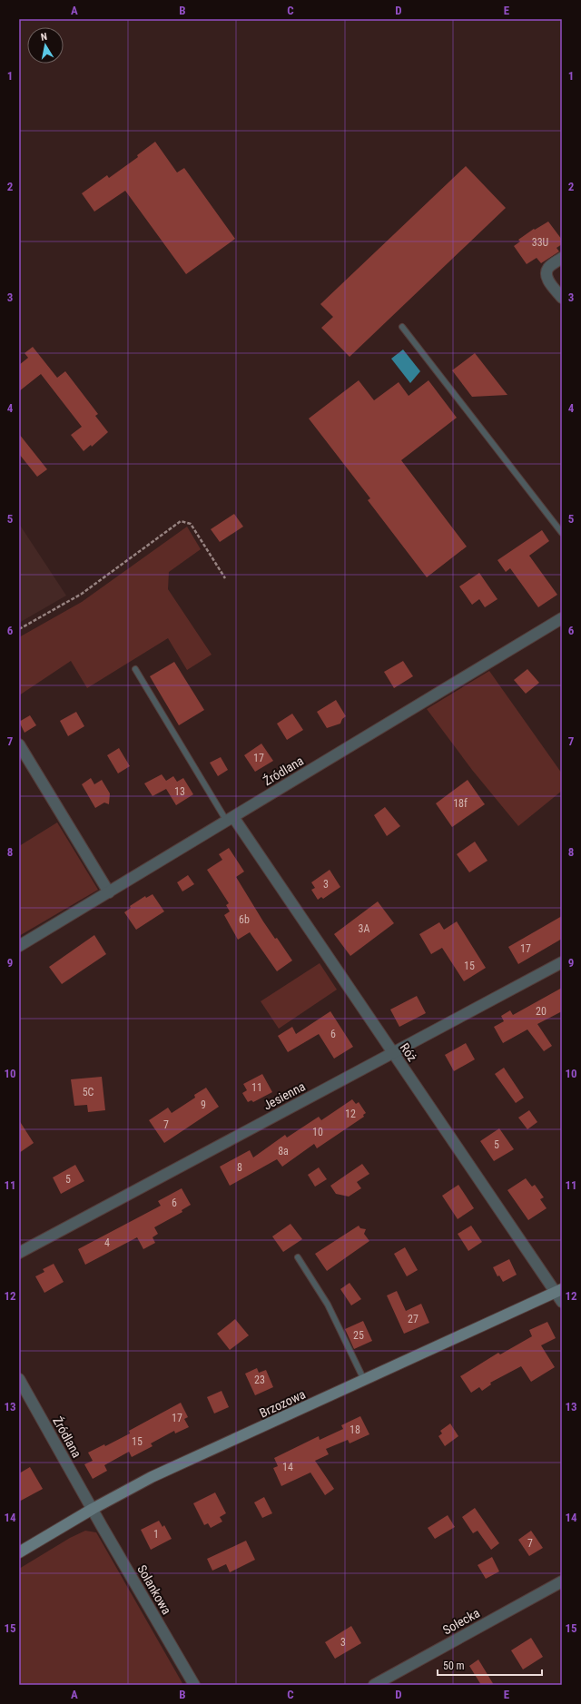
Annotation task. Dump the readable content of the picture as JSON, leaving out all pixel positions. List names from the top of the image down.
{
  "streets": {
    "street": [
      "Źródlana",
      "Róż",
      "Jesienna",
      "Brzozowa",
      "Solankowa",
      "Sołecka"
    ]
  },
  "crossings": [
    ["Źródlana", "Róż"],
    ["Źródlana", "Brzozowa"],
    ["Źródlana", "Solankowa"],
    ["Róż", "Jesienna"],
    ["Róż", "Brzozowa"],
    ["Brzozowa", "Solankowa"]
  ],
  "house_numbers": [
    "33U",
    "17",
    "13",
    "18f",
    "3",
    "6b",
    "3A",
    "17",
    "15",
    "20",
    "6",
    "11",
    "5C",
    "9",
    "12",
    "7",
    "10",
    "5",
    "8a",
    "8",
    "5",
    "6",
    "4",
    "27",
    "25",
    "23",
    "17",
    "18",
    "15",
    "14",
    "1",
    "7",
    "3"
  ],
  "scale_bar": "50 m",
  "north": "top",
  "grid": {
    "columns": [
      "A",
      "B",
      "C",
      "D",
      "E"
    ],
    "rows": [
      "1",
      "2",
      "3",
      "4",
      "5",
      "6",
      "7",
      "8",
      "9",
      "10",
      "11",
      "12",
      "13",
      "14",
      "15"
    ]
  }
}
